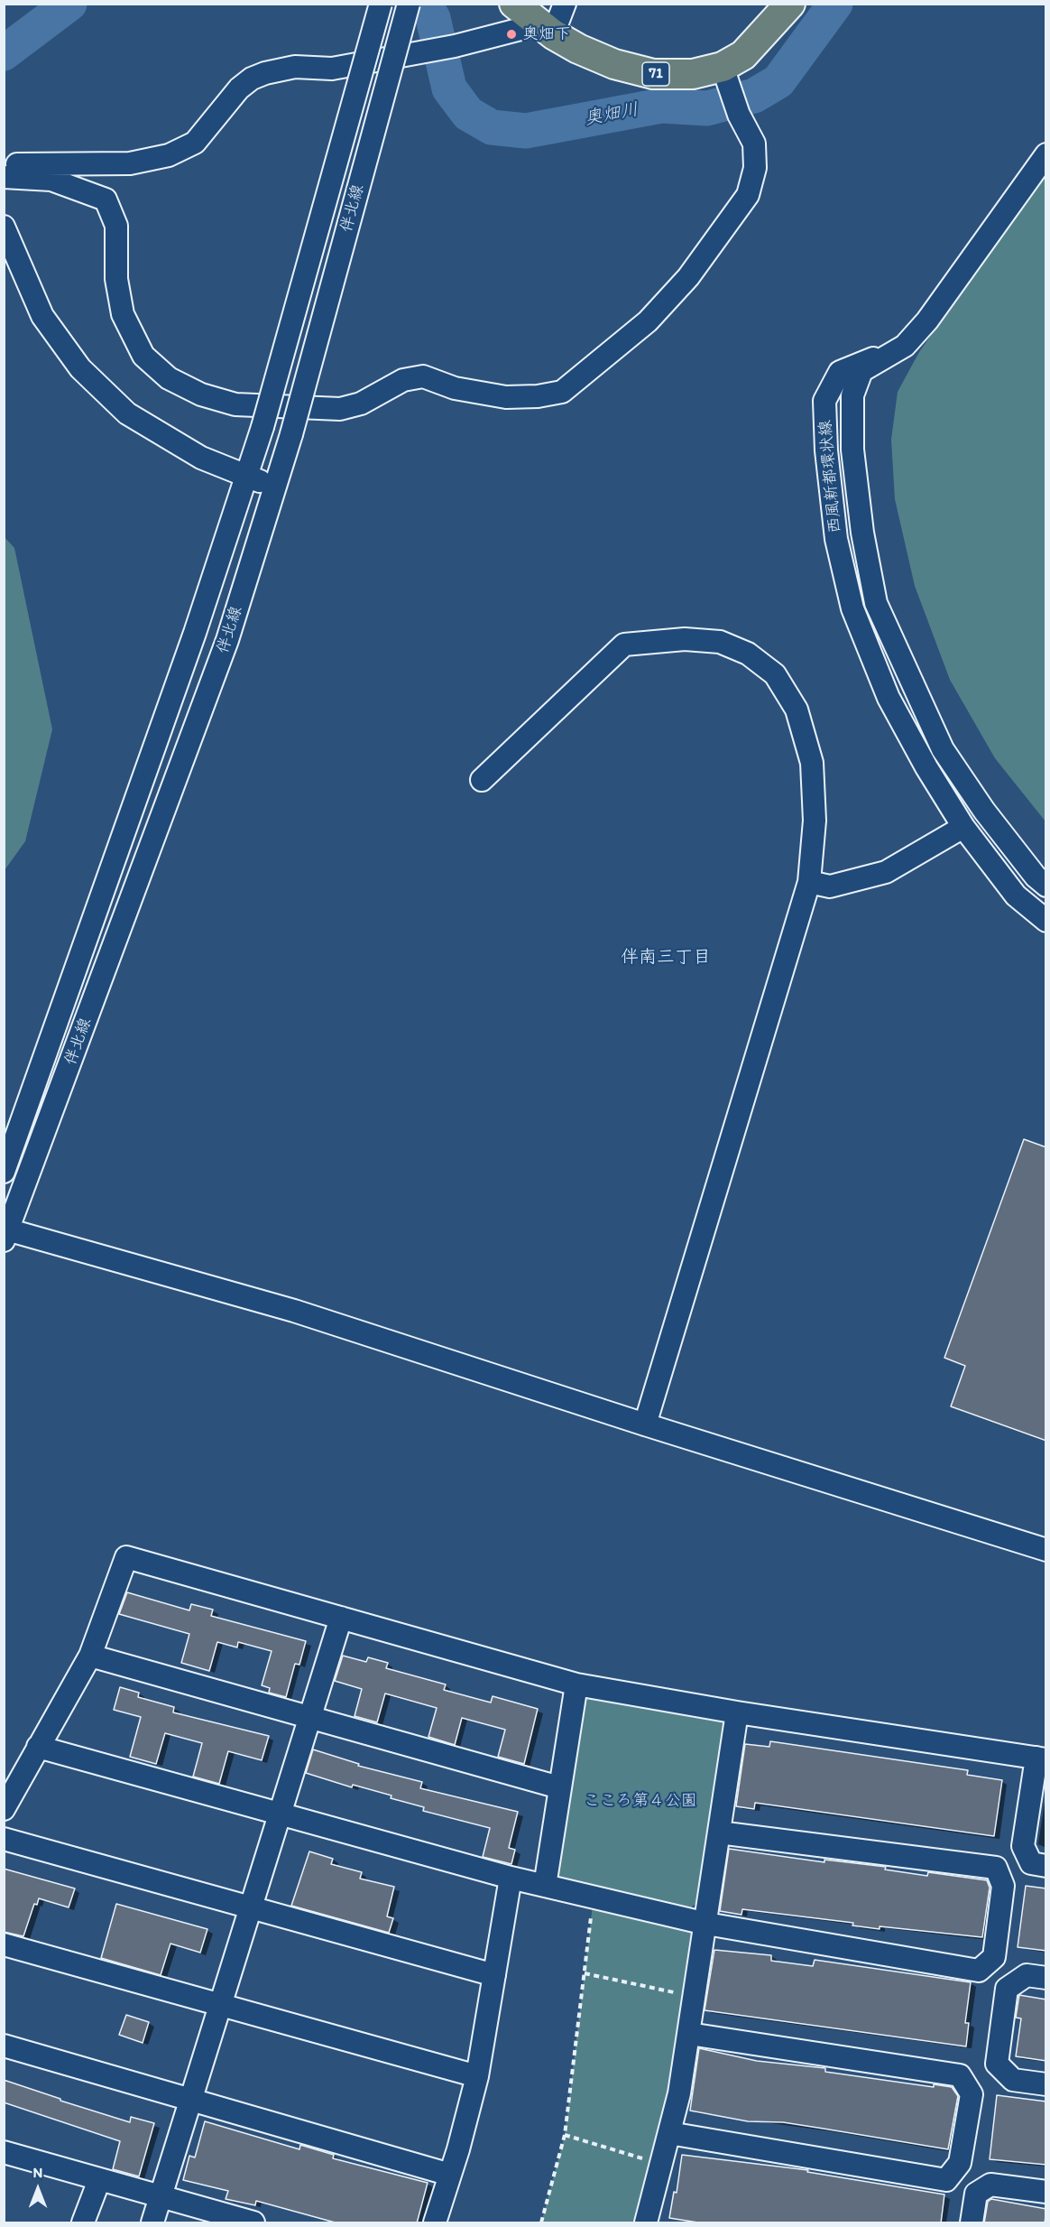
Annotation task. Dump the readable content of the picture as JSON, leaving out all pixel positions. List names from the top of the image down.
{
  "streets": {
    "main road": ["71"],
    "street": ["伴北線", "西風新都環状線"]
  },
  "districts": ["伴南三丁目"],
  "water": ["奥畑川"],
  "parks": ["こころ第４公園"],
  "places": ["奥畑下"],
  "north": "top"
}
